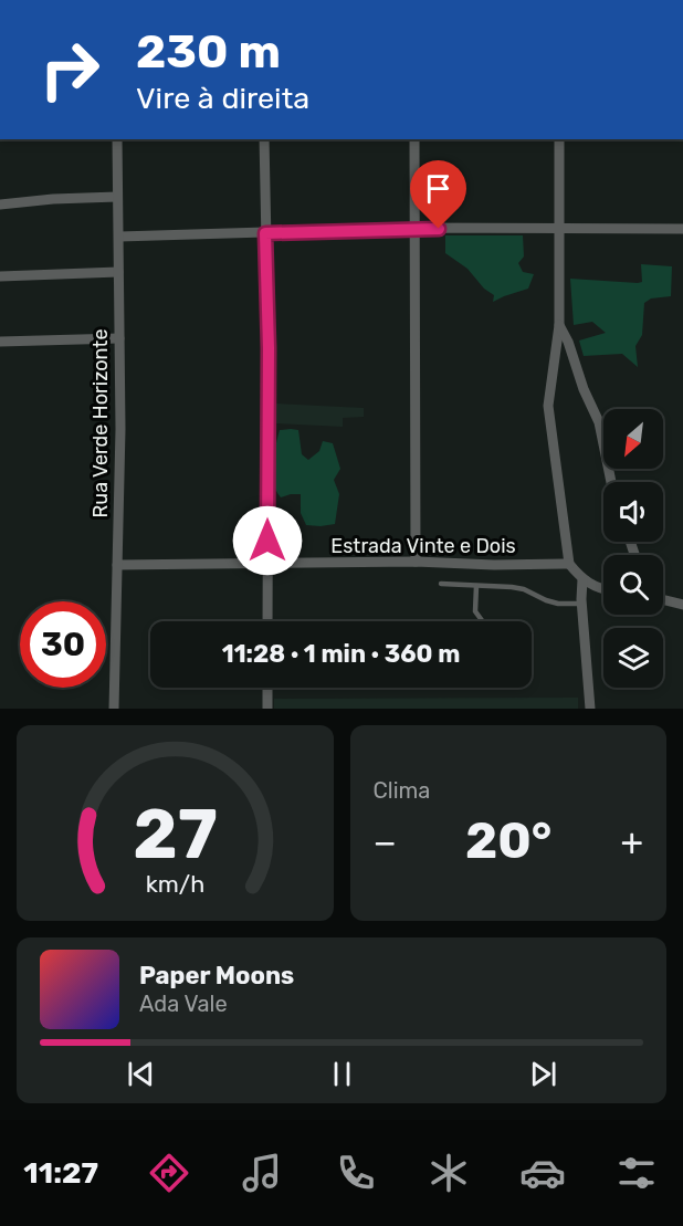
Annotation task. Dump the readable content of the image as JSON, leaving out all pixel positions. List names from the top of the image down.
{
  "streets": {
    "street": ["Rua Verde Horizonte", "Estrada Vinte e Dois"]
  },
  "crossings": [
    ["Rua Verde Horizonte", "Estrada Vinte e Dois"]
  ],
  "north": "bottom left",
  "page": {
    "turn": ["230 m", "Vire à direita"],
    "limit": "30",
    "trip": "11:28 · 1 min · 360 m",
    "tile": "Clima",
    "heat": ["−", "20°", "+"],
    "song": ["Paper Moons", "Ada Vale"],
    "tabs": "11:27",
    "gauge": ["27", "km/h"]
  }
}
